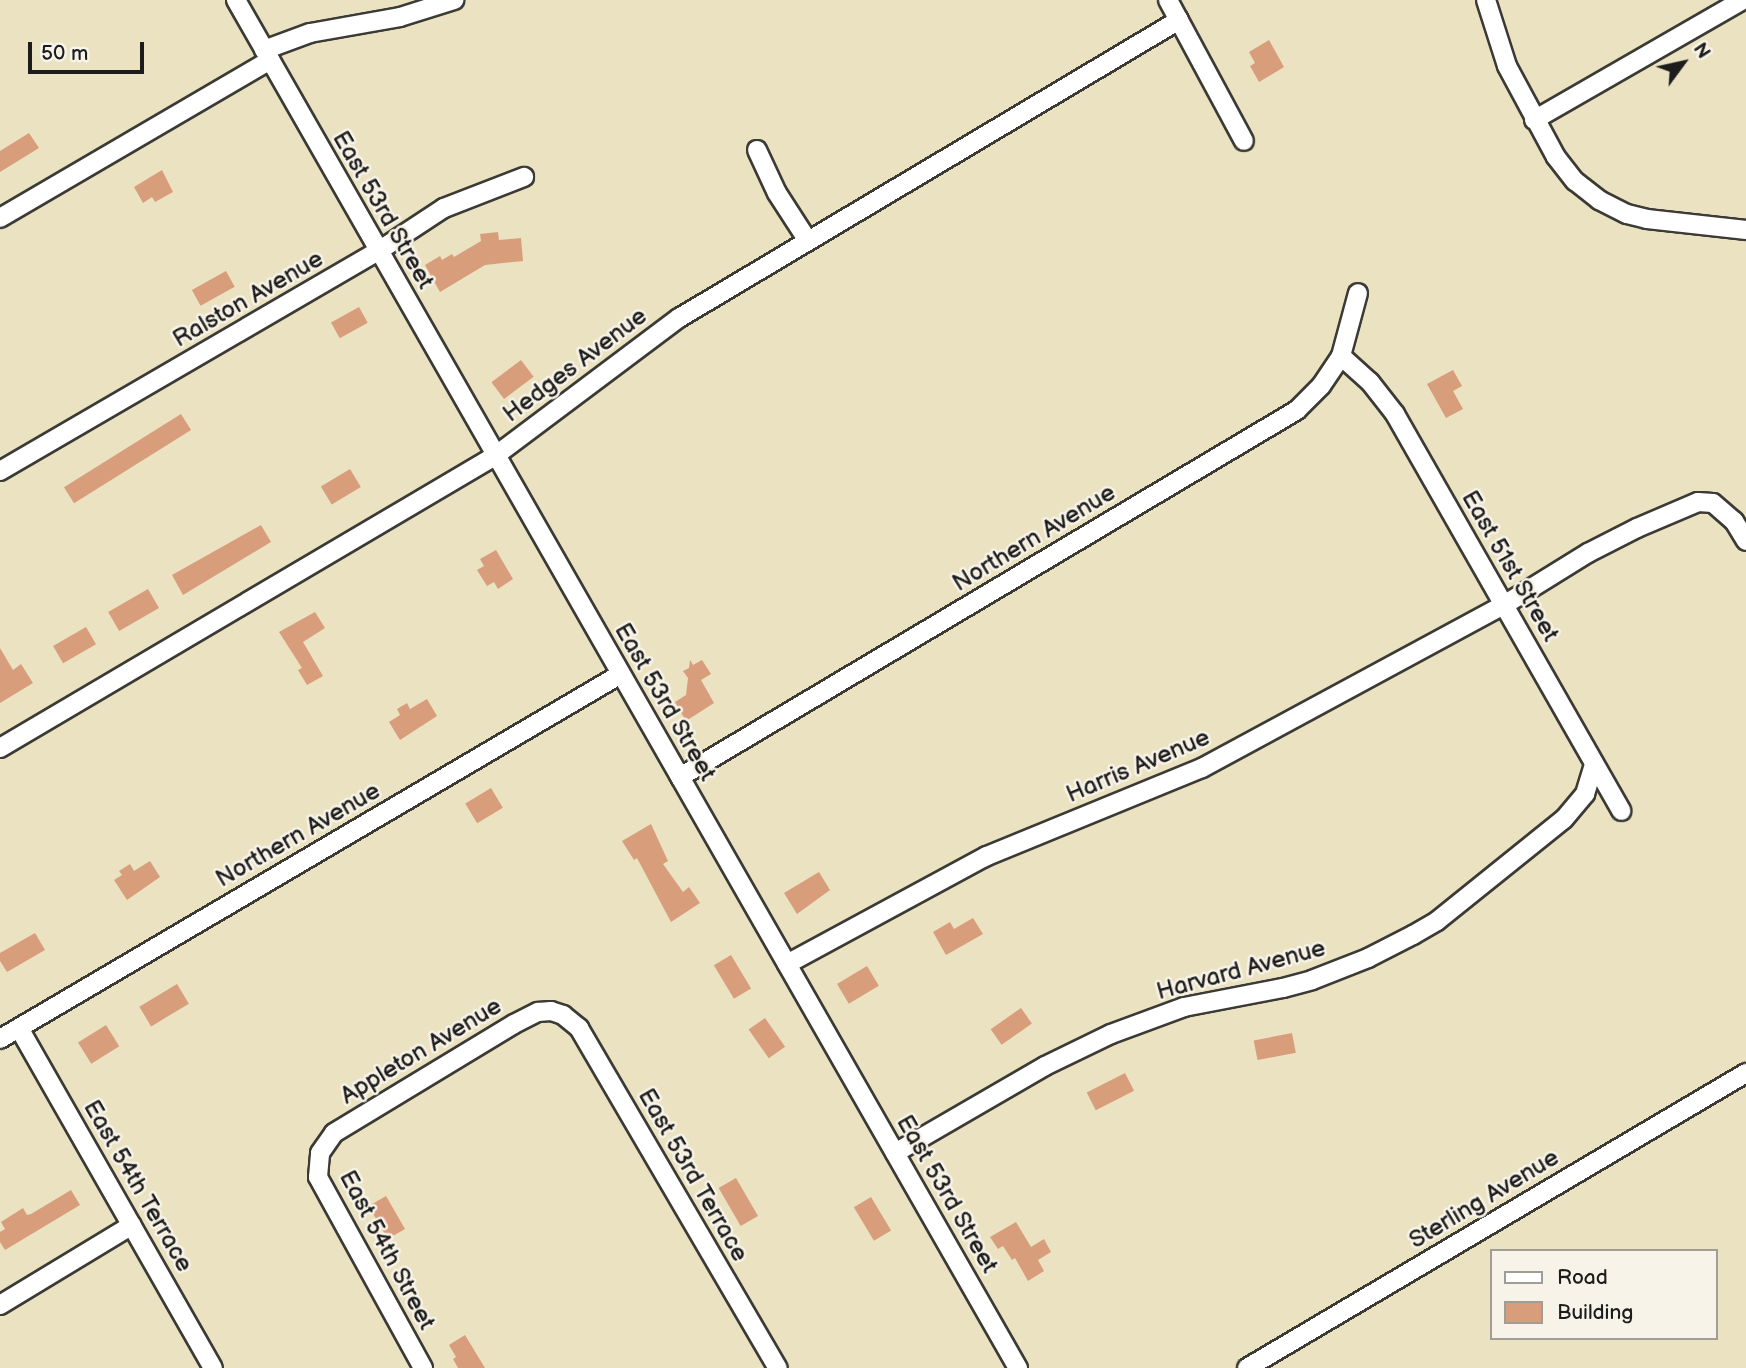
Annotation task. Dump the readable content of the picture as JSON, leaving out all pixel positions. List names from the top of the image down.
{
  "streets": {
    "street": [
      "East 53rd Street",
      "Ralston Avenue",
      "Hedges Avenue",
      "Northern Avenue",
      "East 51st Street",
      "Harris Avenue",
      "Harvard Avenue",
      "Appleton Avenue",
      "East 53rd Terrace",
      "East 54th Terrace",
      "Sterling Avenue",
      "East 54th Street"
    ]
  },
  "crossings": [
    ["East 53rd Street", "Ralston Avenue"],
    ["East 53rd Street", "Hedges Avenue"],
    ["East 53rd Street", "Northern Avenue"],
    ["East 53rd Street", "Harris Avenue"],
    ["East 53rd Street", "Harvard Avenue"],
    ["Northern Avenue", "East 51st Street"],
    ["Northern Avenue", "East 54th Terrace"],
    ["East 51st Street", "Harris Avenue"],
    ["East 51st Street", "Harvard Avenue"],
    ["Appleton Avenue", "East 53rd Terrace"],
    ["Appleton Avenue", "East 54th Street"]
  ],
  "legend": ["Road", "Building"],
  "scale_bar": "50 m",
  "north": "top right"
}
